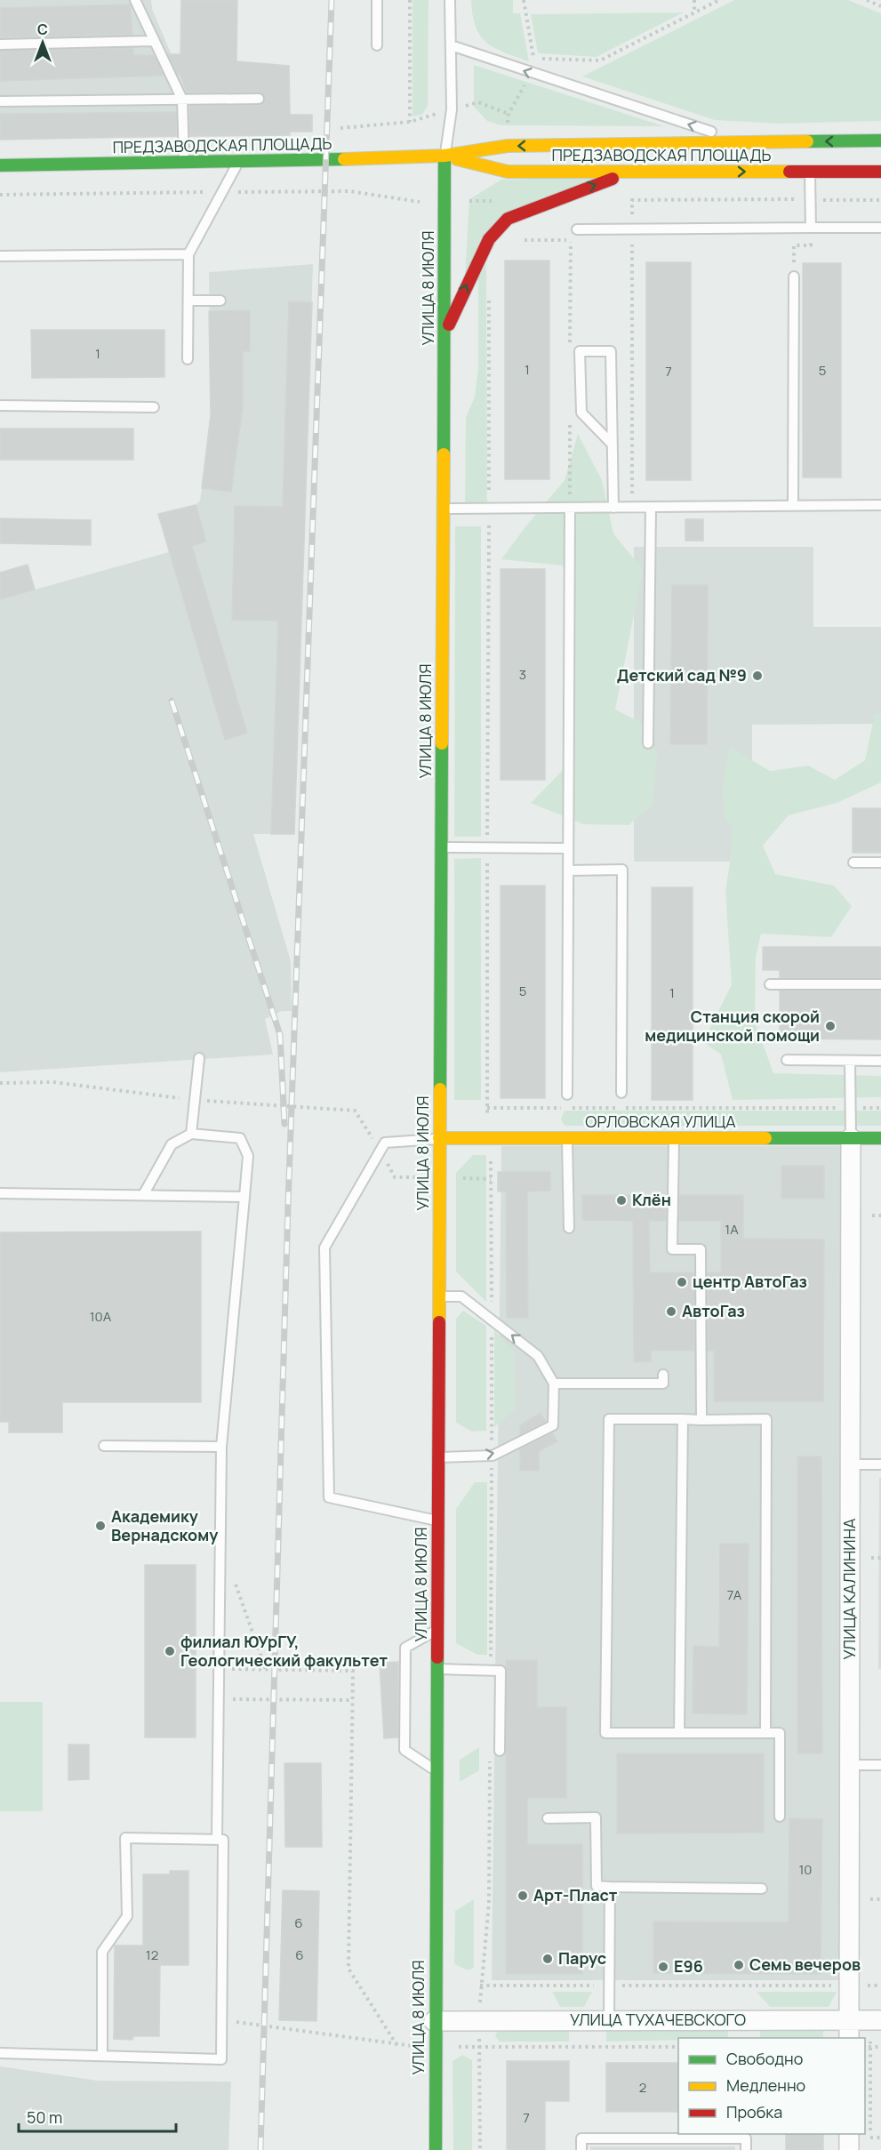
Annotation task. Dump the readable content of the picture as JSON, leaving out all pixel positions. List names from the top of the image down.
{
  "streets": {
    "main road": ["ПРЕДЗАВОДСКАЯ ПЛОЩАДЬ", "УЛИЦА 8 ИЮЛЯ", "ОРЛОВСКАЯ УЛИЦА"],
    "street": ["УЛИЦА КАЛИНИНА", "УЛИЦА ТУХАЧЕВСКОГО"]
  },
  "crossings": [
    ["ПРЕДЗАВОДСКАЯ ПЛОЩАДЬ", "УЛИЦА 8 ИЮЛЯ"],
    ["УЛИЦА 8 ИЮЛЯ", "ОРЛОВСКАЯ УЛИЦА"],
    ["УЛИЦА 8 ИЮЛЯ", "УЛИЦА ТУХАЧЕВСКОГО"],
    ["ОРЛОВСКАЯ УЛИЦА", "УЛИЦА КАЛИНИНА"],
    ["УЛИЦА КАЛИНИНА", "УЛИЦА ТУХАЧЕВСКОГО"]
  ],
  "places": [
    "Детский сад №9",
    "Станция скорой медицинской помощи",
    "Клён",
    "центр АвтоГаз",
    "АвтоГаз",
    "Академику Вернадскому",
    "филиал ЮУрГУ, Геологический факультет",
    "Арт-Пласт",
    "Парус",
    "Семь вечеров",
    "E96"
  ],
  "house_numbers": [
    "1",
    "1",
    "5",
    "7",
    "3",
    "5",
    "1",
    "1А",
    "10А",
    "7А",
    "10",
    "6",
    "12",
    "6",
    "2",
    "7"
  ],
  "legend": ["Свободно", "Медленно", "Пробка"],
  "scale_bar": "50 m",
  "north": "top"
}
